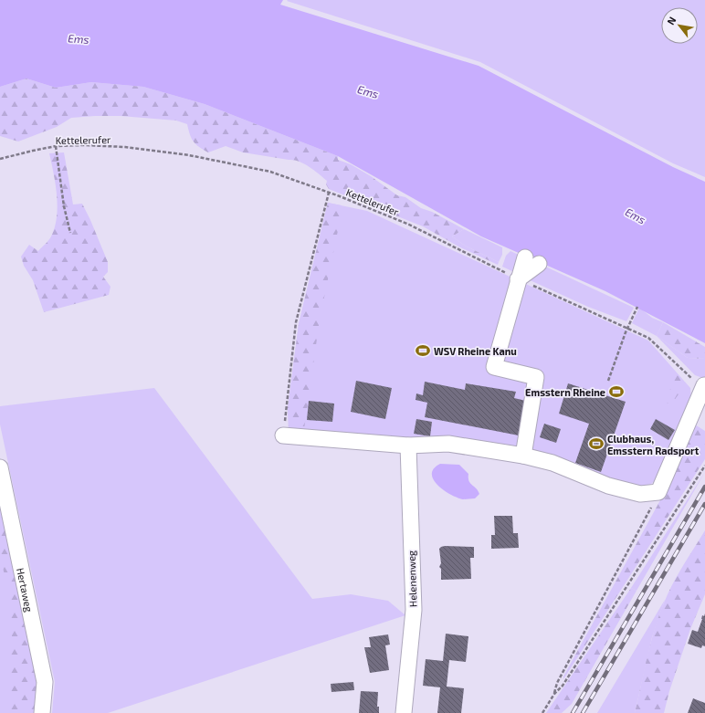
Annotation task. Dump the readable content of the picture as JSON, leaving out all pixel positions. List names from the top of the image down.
{
  "streets": {
    "street": ["Helenenweg", "Hertaweg"],
    "path": ["Kettelerufer"]
  },
  "water": ["Ems"],
  "places": {
    "sports": ["WSV Rheine Kanu", "Emsstern Rheine", "Clubhaus, Emsstern Radsport"]
  },
  "north": "top left"
}
